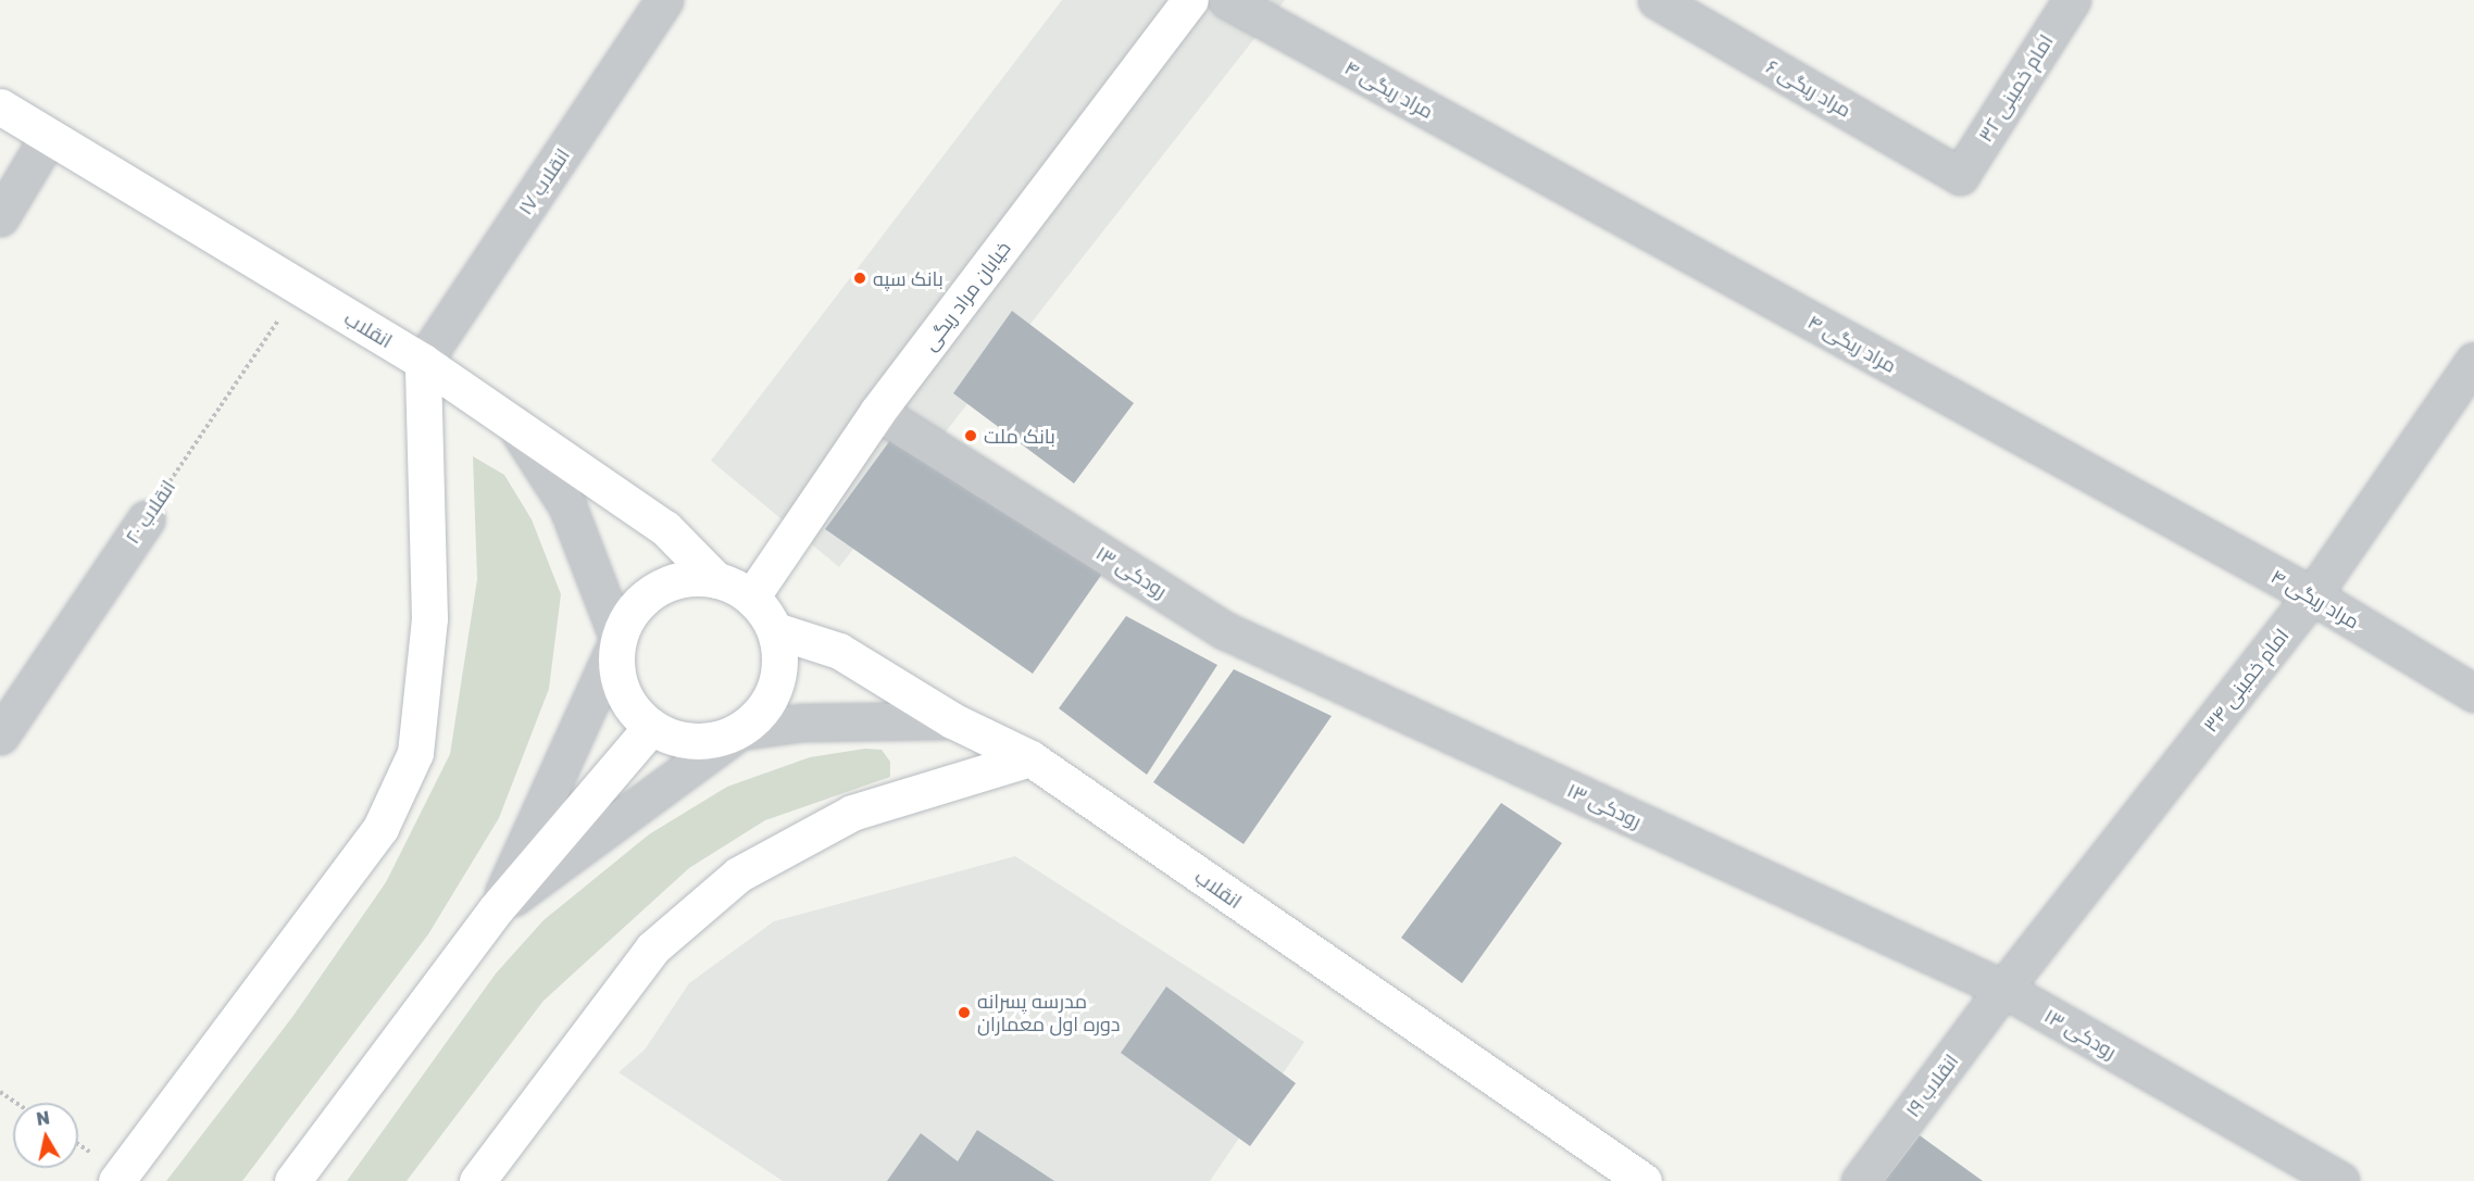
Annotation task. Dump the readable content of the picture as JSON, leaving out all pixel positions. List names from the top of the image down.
{
  "streets": {
    "street": [
      "مراد ریگی ۶",
      "امام خمینی ۳۲",
      "مراد ریگی ۴",
      "انقلاب ۱۷",
      "خیابان مراد ریگی",
      "انقلاب",
      "انقلاب ۲۰",
      "رودکی ۱۳",
      "امام خمینی ۳۴",
      "انقلاب ۱۹"
    ]
  },
  "crossings": [
    ["مراد ریگی ۶", "امام خمینی ۳۲"],
    ["مراد ریگی ۴", "امام خمینی ۳۴"],
    ["انقلاب ۱۷", "انقلاب"],
    ["خیابان مراد ریگی", "انقلاب"],
    ["خیابان مراد ریگی", "رودکی ۱۳"],
    ["انقلاب", "انقلاب ۲۰"],
    ["رودکی ۱۳", "امام خمینی ۳۴"],
    ["رودکی ۱۳", "انقلاب ۱۹"],
    ["امام خمینی ۳۴", "انقلاب ۱۹"]
  ],
  "places": ["بانک سپه", "بانک ملت", "مدرسه پسرانه دوره اول معماران"],
  "north": "top"
}
